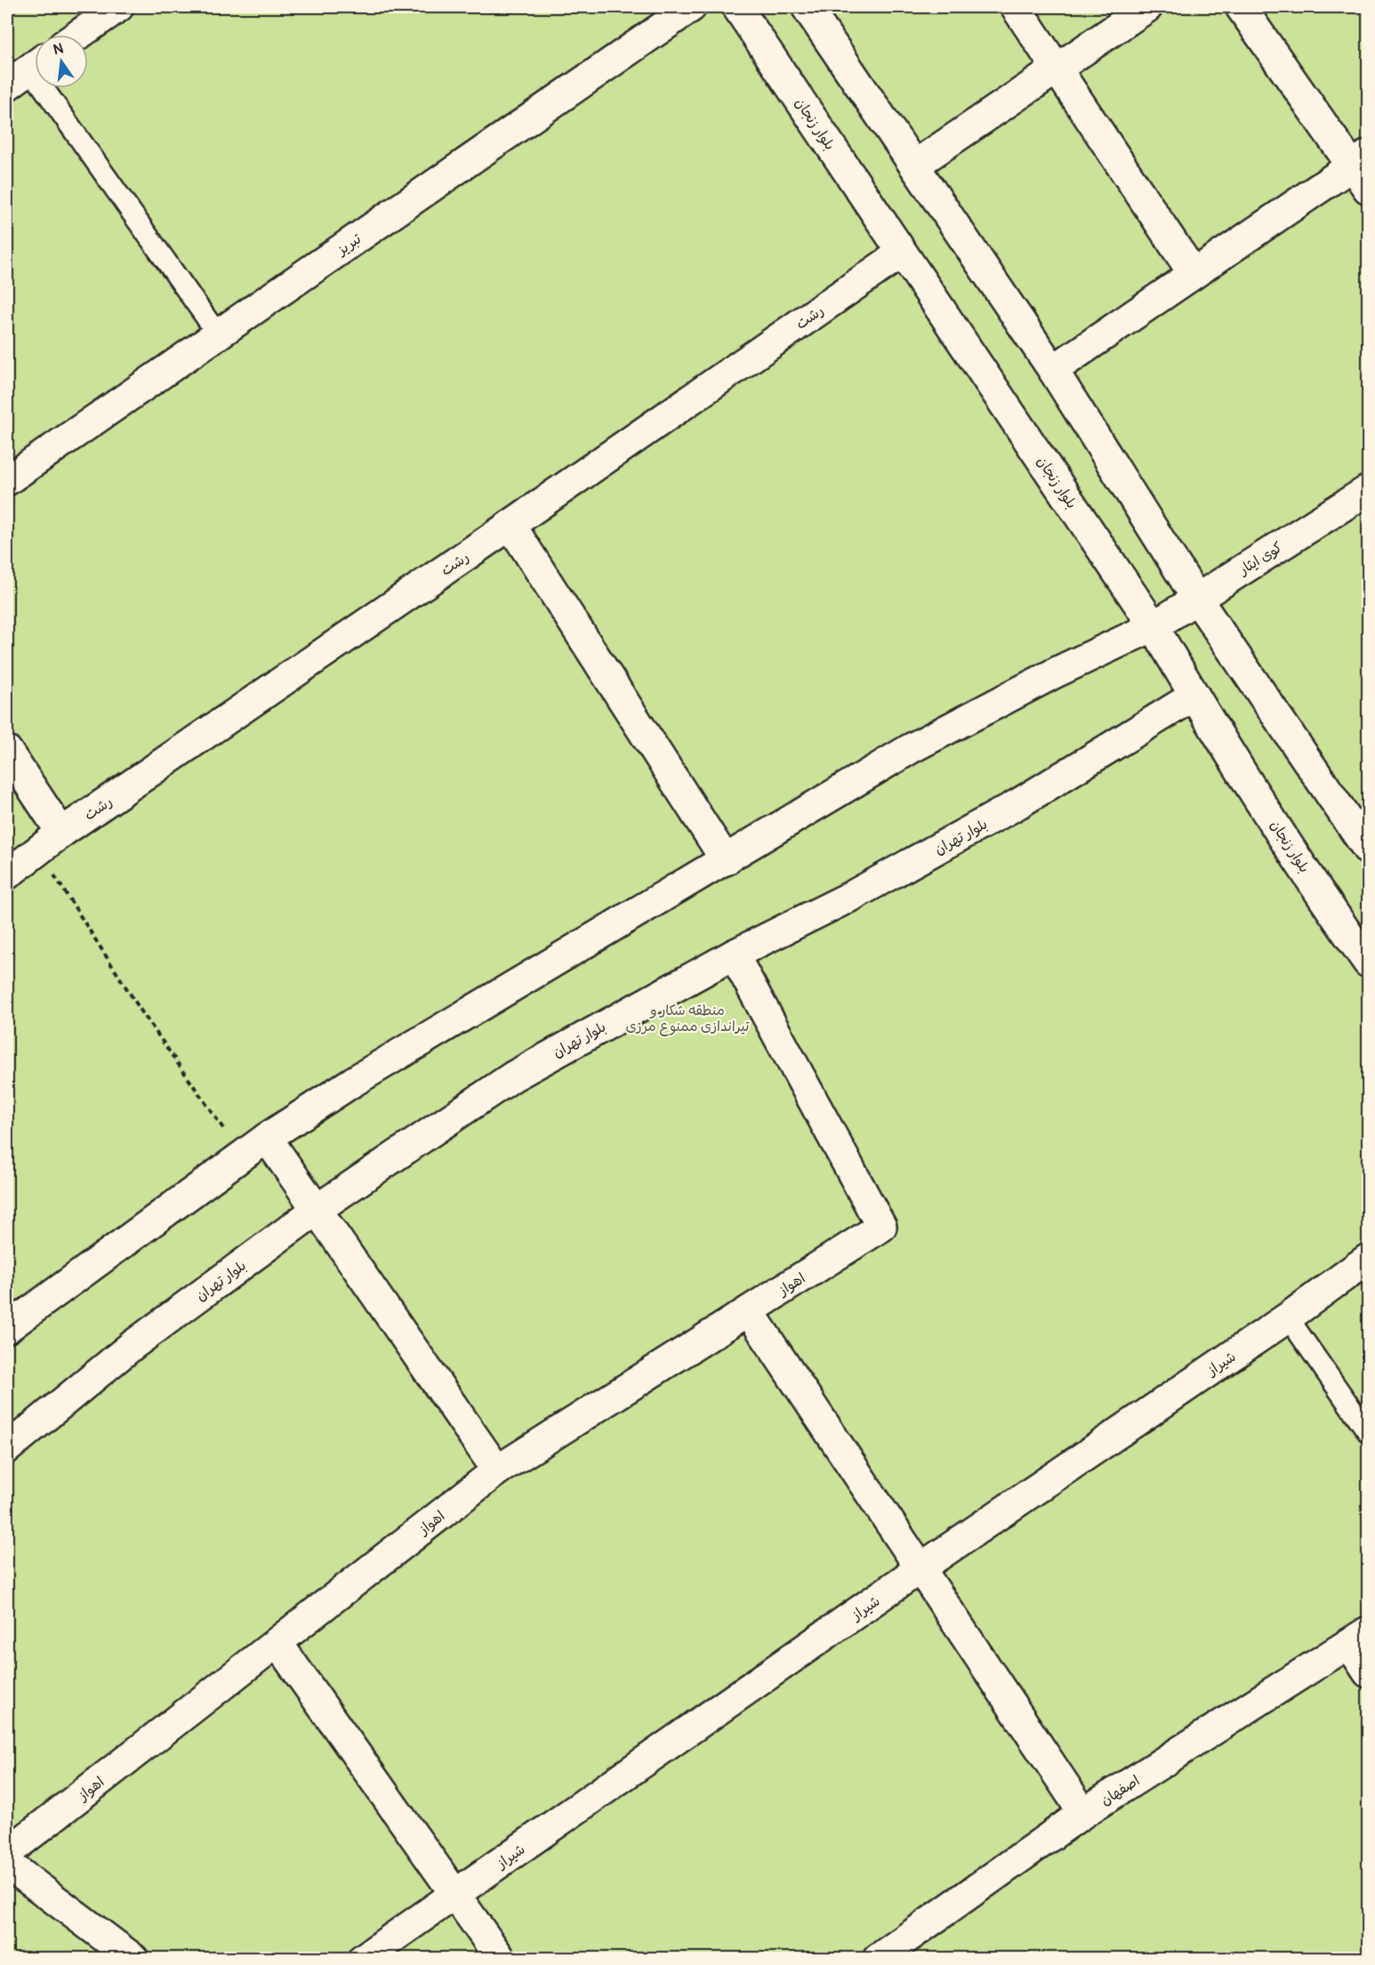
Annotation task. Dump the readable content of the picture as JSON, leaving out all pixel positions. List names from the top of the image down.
{
  "streets": {
    "street": [
      "بلوار زنجان",
      "تبریز",
      "رشت",
      "کوی ایثار",
      "بلوار تهران",
      "اهواز",
      "شیراز",
      "اصفهان"
    ]
  },
  "crossings": [
    ["بلوار زنجان", "رشت"],
    ["بلوار زنجان", "کوی ایثار"],
    ["بلوار زنجان", "بلوار تهران"],
    ["بلوار تهران", "اهواز"]
  ],
  "parks": ["منطقه شکار و تیراندازی ممنوع مرزی"],
  "north": "top"
}
